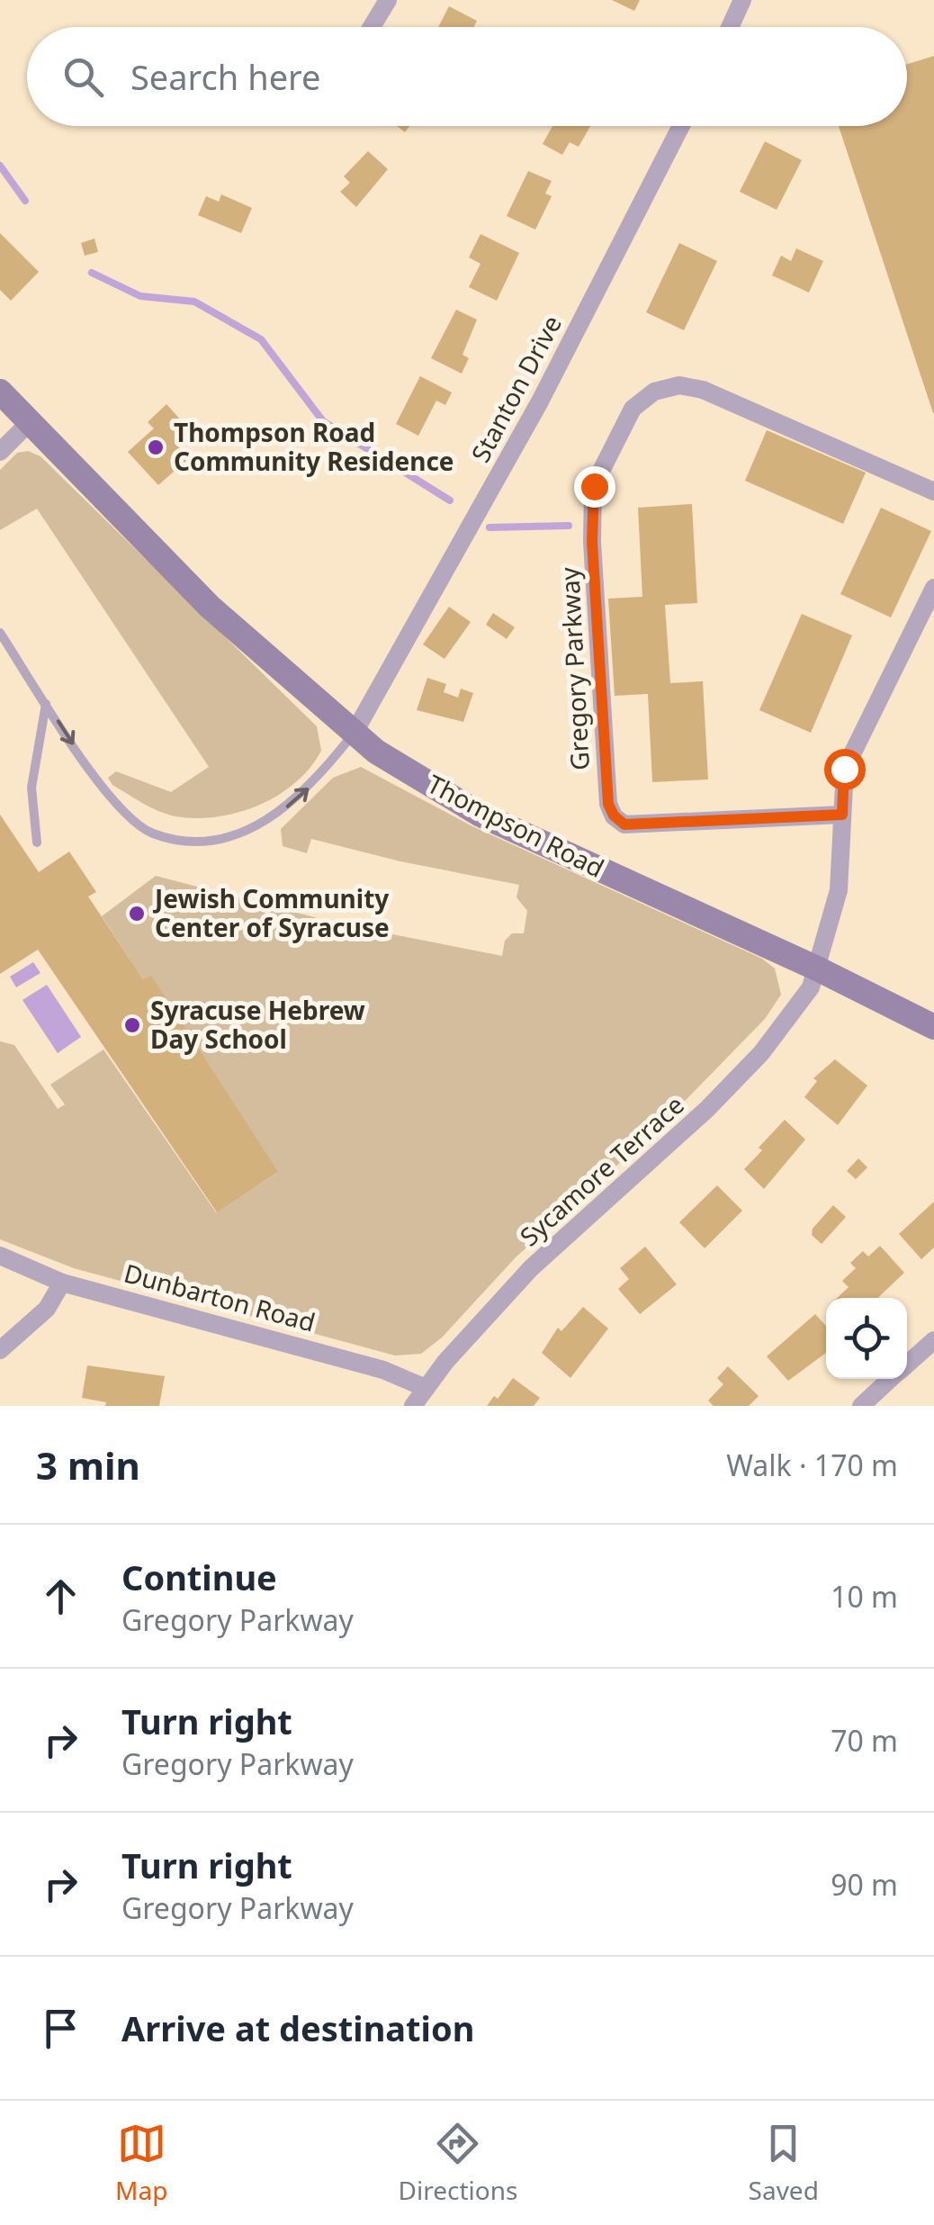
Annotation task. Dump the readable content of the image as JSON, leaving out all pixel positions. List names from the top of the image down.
{
  "streets": {
    "street": [
      "Stanton Drive",
      "Gregory Parkway",
      "Thompson Road",
      "Sycamore Terrace",
      "Dunbarton Road"
    ]
  },
  "crossings": [
    ["Stanton Drive", "Thompson Road"],
    ["Thompson Road", "Sycamore Terrace"],
    ["Sycamore Terrace", "Dunbarton Road"]
  ],
  "places": ["Thompson Road Community Residence", "Jewish Community Center of Syracuse", "Syracuse Hebrew Day School"],
  "page": {
    "search": "Search here",
    "heading": ["3 min", "Walk · 170 m"],
    "list": [
      ["Continue", "Gregory Parkway", "10 m"],
      ["Turn right", "Gregory Parkway", "70 m"],
      ["Turn right", "Gregory Parkway", "90 m"],
      "Arrive at destination"
    ],
    "nav": ["Map", "Directions", "Saved"]
  }
}
